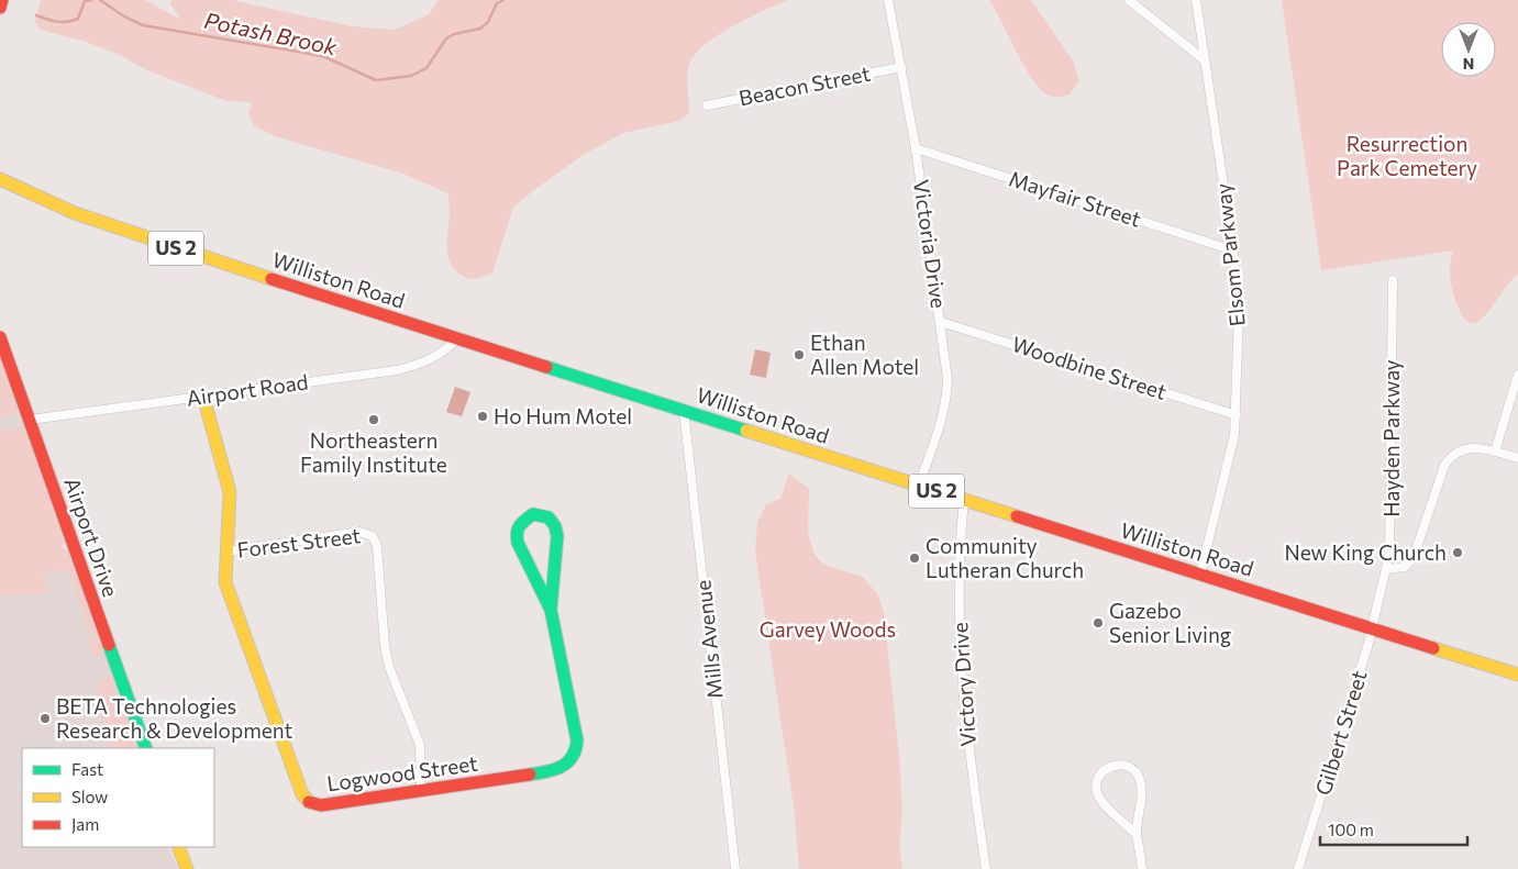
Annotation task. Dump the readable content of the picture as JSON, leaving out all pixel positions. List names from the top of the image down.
{
  "streets": {
    "main road": [
      "US 2",
      "Williston Road",
      "Airport Drive",
      "Logwood Street"
    ],
    "street": [
      "Beacon Street",
      "Mayfair Street",
      "Victoria Drive",
      "Elsom Parkway",
      "Woodbine Street",
      "Airport Road",
      "Hayden Parkway",
      "Forest Street",
      "Mills Avenue",
      "Victory Drive",
      "Gilbert Street"
    ]
  },
  "crossings": [
    ["Beacon Street", "Victoria Drive"],
    ["Mayfair Street", "Victoria Drive"],
    ["Mayfair Street", "Elsom Parkway"],
    ["Victoria Drive", "Williston Road"],
    ["Victoria Drive", "Woodbine Street"],
    ["Elsom Parkway", "Williston Road"],
    ["Elsom Parkway", "Woodbine Street"],
    ["Williston Road", "Airport Road"],
    ["Williston Road", "Hayden Parkway"],
    ["Williston Road", "Mills Avenue"],
    ["Williston Road", "Victory Drive"],
    ["Williston Road", "Gilbert Street"],
    ["Airport Road", "Airport Drive"],
    ["Airport Road", "Logwood Street"],
    ["Hayden Parkway", "Gilbert Street"],
    ["Forest Street", "Logwood Street"]
  ],
  "water": ["Potash Brook"],
  "parks": ["Resurrection Park Cemetery", "Garvey Woods"],
  "places": [
    "Ethan Allen Motel",
    "Ho Hum Motel",
    "Northeastern Family Institute",
    "New King Church",
    "Community Lutheran Church",
    "Gazebo Senior Living",
    "BETA Technologies Research & Development"
  ],
  "legend": ["Fast", "Slow", "Jam"],
  "scale_bar": "100 m",
  "north": "bottom"
}
